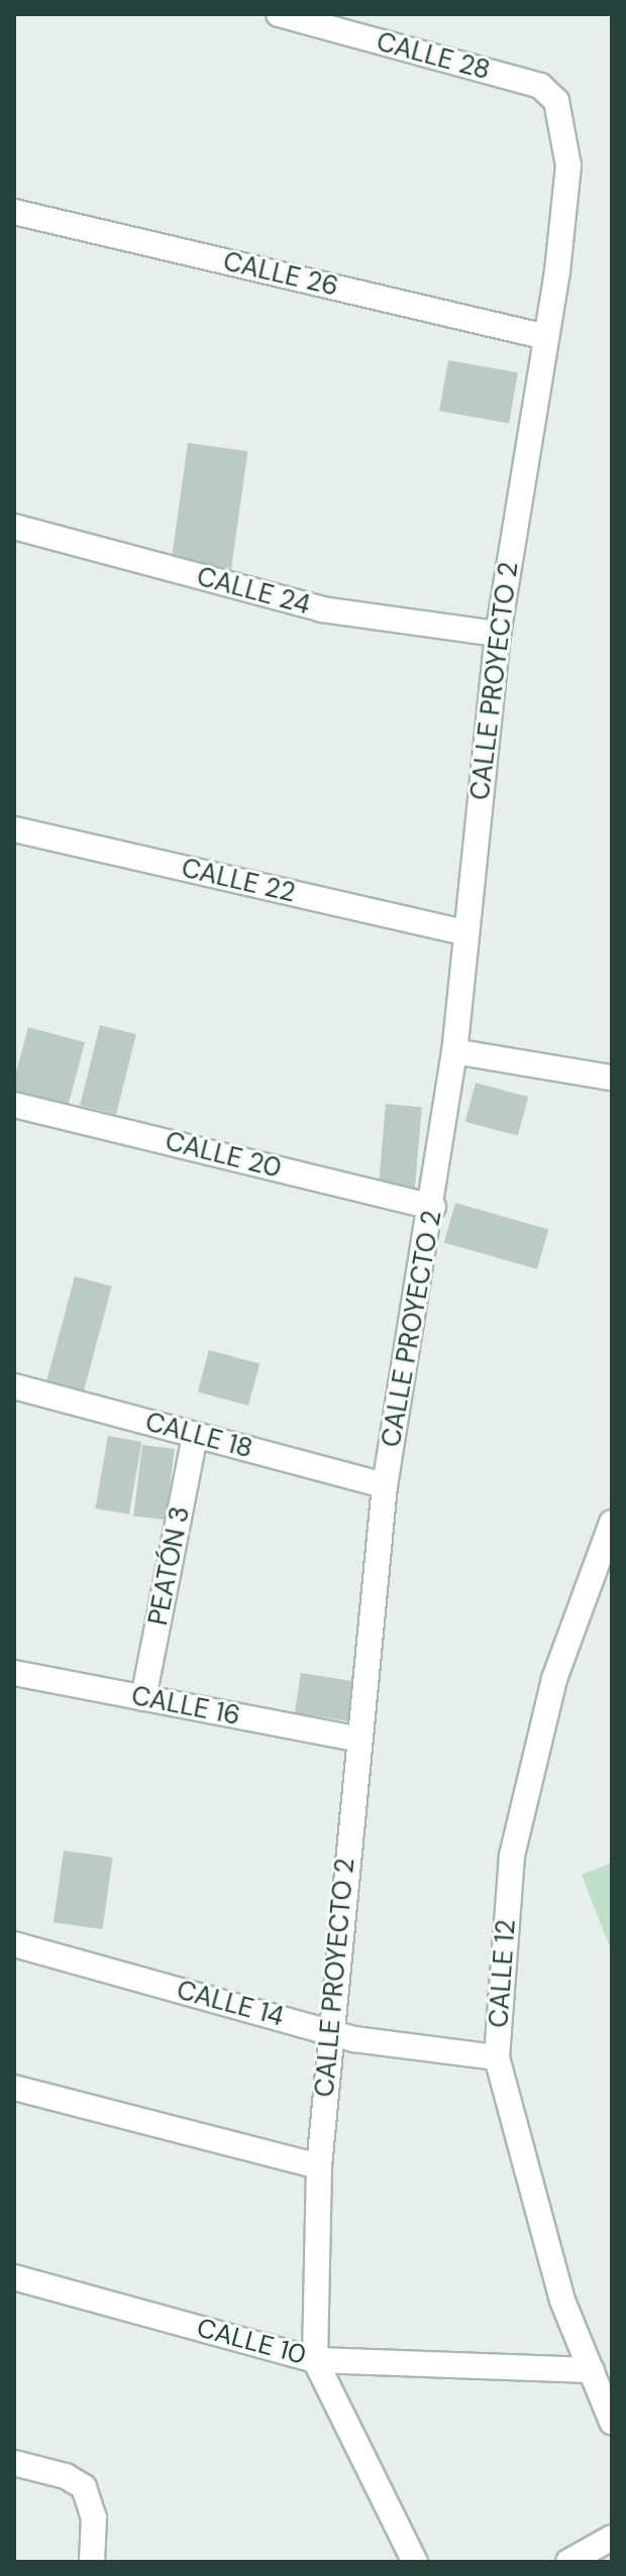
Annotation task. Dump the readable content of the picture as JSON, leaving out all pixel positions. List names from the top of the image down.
{
  "streets": {
    "street": [
      "CALLE 28",
      "CALLE 26",
      "CALLE 24",
      "CALLE PROYECTO 2",
      "CALLE 22",
      "CALLE 20",
      "CALLE 18",
      "PEATÓN 3",
      "CALLE 16",
      "CALLE 12",
      "CALLE 14",
      "CALLE 10"
    ]
  },
  "crossings": [
    ["CALLE 28", "CALLE PROYECTO 2"],
    ["CALLE 26", "CALLE PROYECTO 2"],
    ["CALLE 24", "CALLE PROYECTO 2"],
    ["CALLE PROYECTO 2", "CALLE 22"],
    ["CALLE PROYECTO 2", "CALLE 20"],
    ["CALLE PROYECTO 2", "CALLE 18"],
    ["CALLE PROYECTO 2", "CALLE 16"],
    ["CALLE PROYECTO 2", "CALLE 14"],
    ["CALLE PROYECTO 2", "CALLE 10"],
    ["CALLE 18", "PEATÓN 3"],
    ["PEATÓN 3", "CALLE 16"],
    ["CALLE 12", "CALLE 14"],
    ["CALLE 12", "CALLE 10"]
  ]
}
